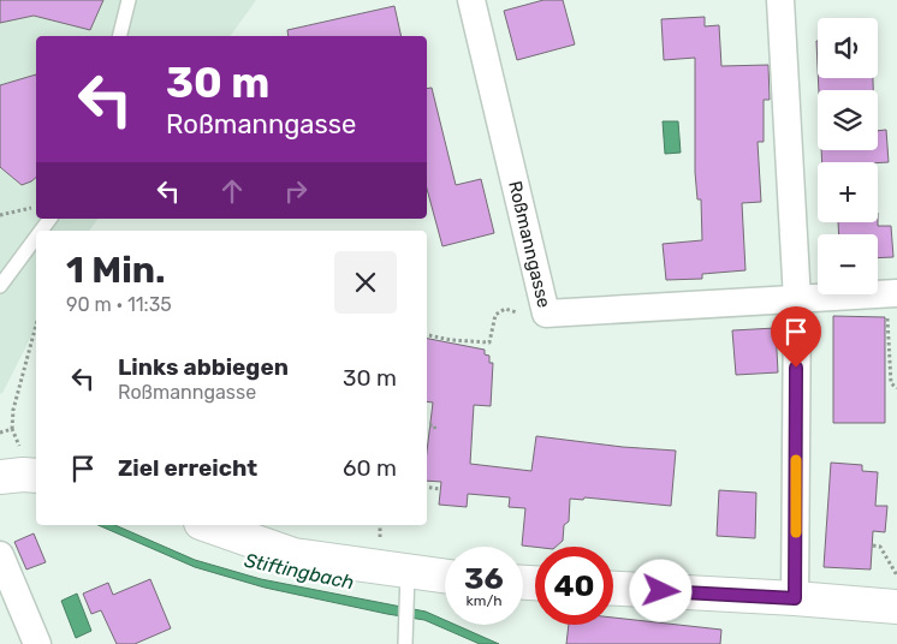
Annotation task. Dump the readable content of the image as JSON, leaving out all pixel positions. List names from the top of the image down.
{
  "streets": {
    "street": ["Roßmanngasse"]
  },
  "water": ["Stiftingbach"],
  "page": {
    "map_buttons": ["+", "−"],
    "turn": ["30 m", "Roßmanngasse"],
    "heading": ["1 Min.", "90 m · 11:35"],
    "list": [
      {
        "name": "Links abbiegen",
        "note": "Roßmanngasse",
        "value": "30 m"
      },
      {
        "name": "Ziel erreicht",
        "value": "60 m"
      }
    ],
    "speed": "36 km/h",
    "limit": "40"
  }
}
